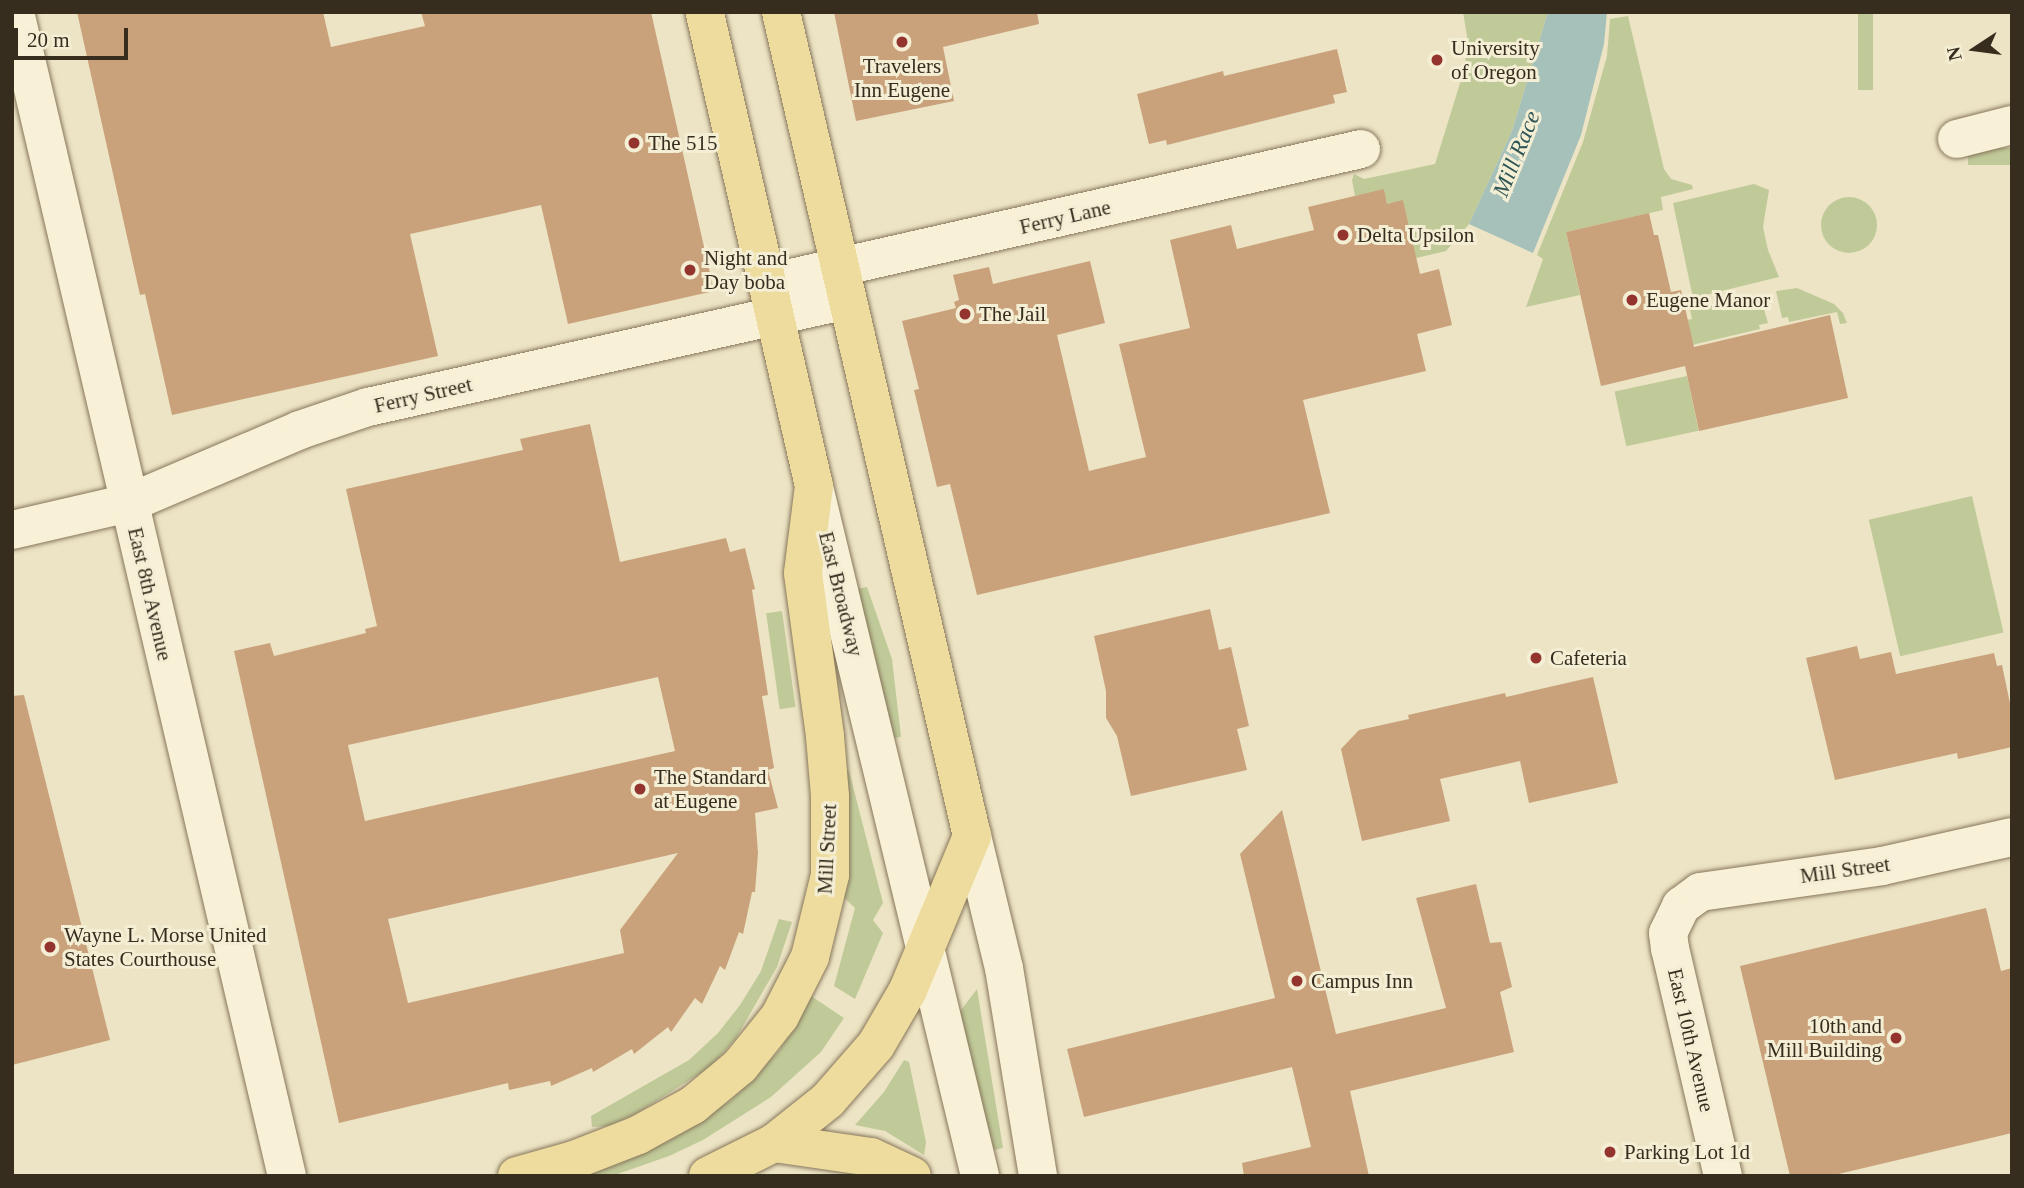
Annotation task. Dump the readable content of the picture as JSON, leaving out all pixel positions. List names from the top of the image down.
{
  "streets": {
    "main road": ["East Broadway", "Mill Street"],
    "street": [
      "Ferry Lane",
      "Ferry Street",
      "East 8th Avenue",
      "East 10th Avenue"
    ]
  },
  "crossings": [
    ["Ferry Lane", "Ferry Street"],
    ["Ferry Lane", "East Broadway"],
    ["Ferry Street", "East 8th Avenue"],
    ["Ferry Street", "East Broadway"],
    ["East Broadway", "Mill Street"],
    ["Mill Street", "East 10th Avenue"]
  ],
  "water": ["Mill Race"],
  "places": [
    "Travelers Inn Eugene",
    "University of Oregon",
    "The 515",
    "Delta Upsilon",
    "Night and Day boba",
    "Eugene Manor",
    "The Jail",
    "Cafeteria",
    "The Standard at Eugene",
    "Wayne L. Morse United States Courthouse",
    "Campus Inn",
    "10th and Mill Building",
    "Parking Lot 1d"
  ],
  "scale_bar": "20 m",
  "north": "left"
}
